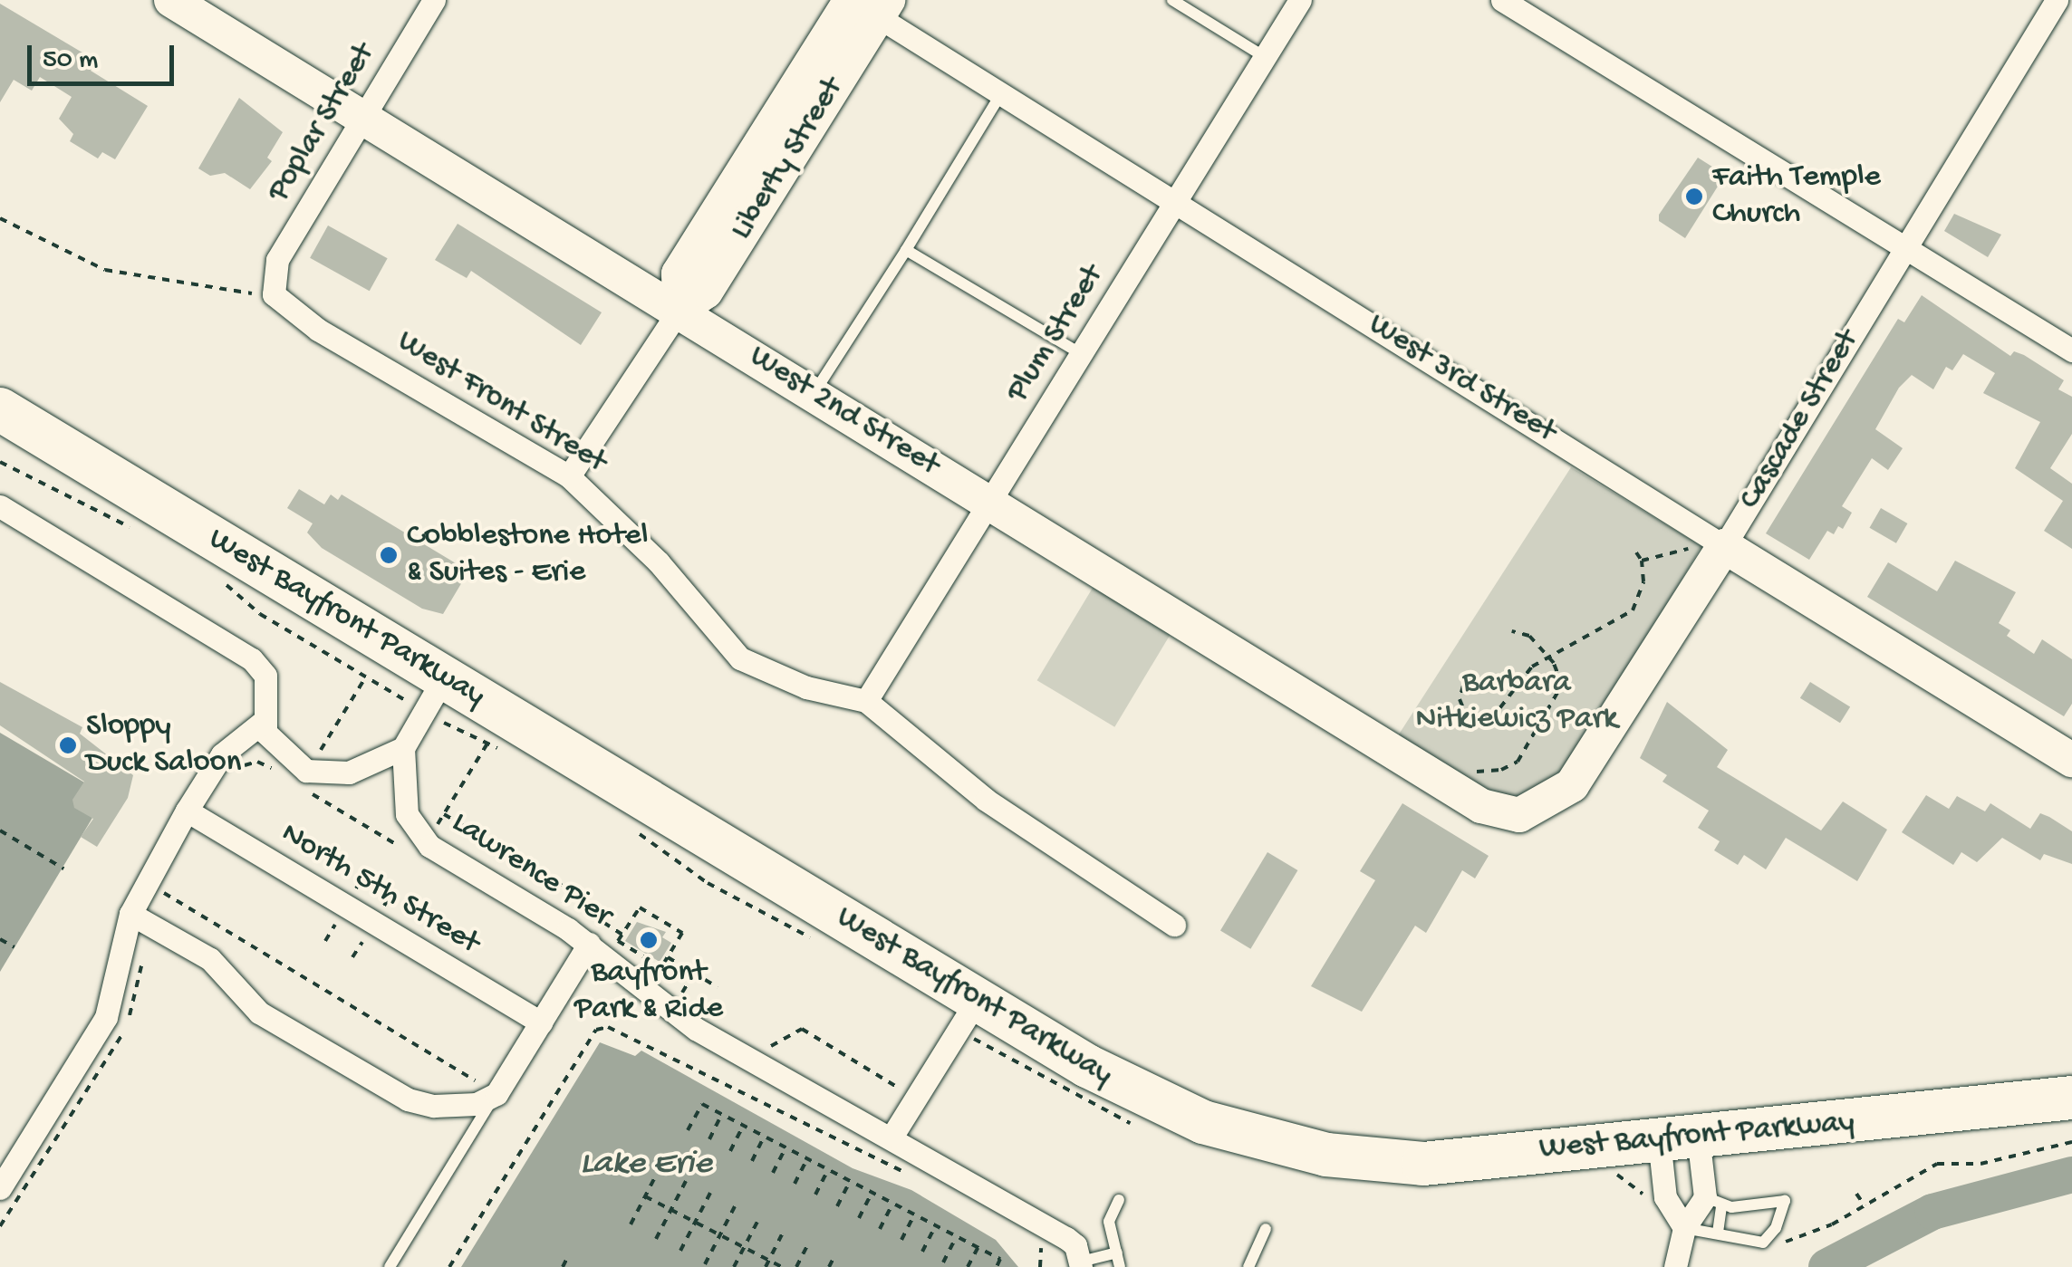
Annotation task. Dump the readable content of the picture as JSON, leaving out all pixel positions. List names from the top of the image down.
{
  "streets": {
    "highway": ["West Bayfront Parkway"],
    "street": [
      "Poplar Street",
      "Liberty Street",
      "Plum Street",
      "West 3rd Street",
      "West Front Street",
      "West 2nd Street",
      "Cascade Street",
      "Lawrence Pier",
      "North 5th Street"
    ]
  },
  "crossings": [
    ["Poplar Street", "West Front Street"],
    ["Poplar Street", "West 2nd Street"],
    ["Liberty Street", "West 3rd Street"],
    ["Liberty Street", "West Front Street"],
    ["Liberty Street", "West 2nd Street"],
    ["Plum Street", "West 3rd Street"],
    ["Plum Street", "West Front Street"],
    ["Plum Street", "West 2nd Street"],
    ["West 3rd Street", "Cascade Street"],
    ["West 2nd Street", "Cascade Street"]
  ],
  "water": ["Lake Erie"],
  "parks": ["Barbara Nitkiewicz Park"],
  "places": [
    "Faith Temple Church",
    "Cobblestone Hotel & Suites - Erie",
    "Sloppy Duck Saloon",
    "Bayfront Park & Ride"
  ],
  "scale_bar": "50 m"
}
